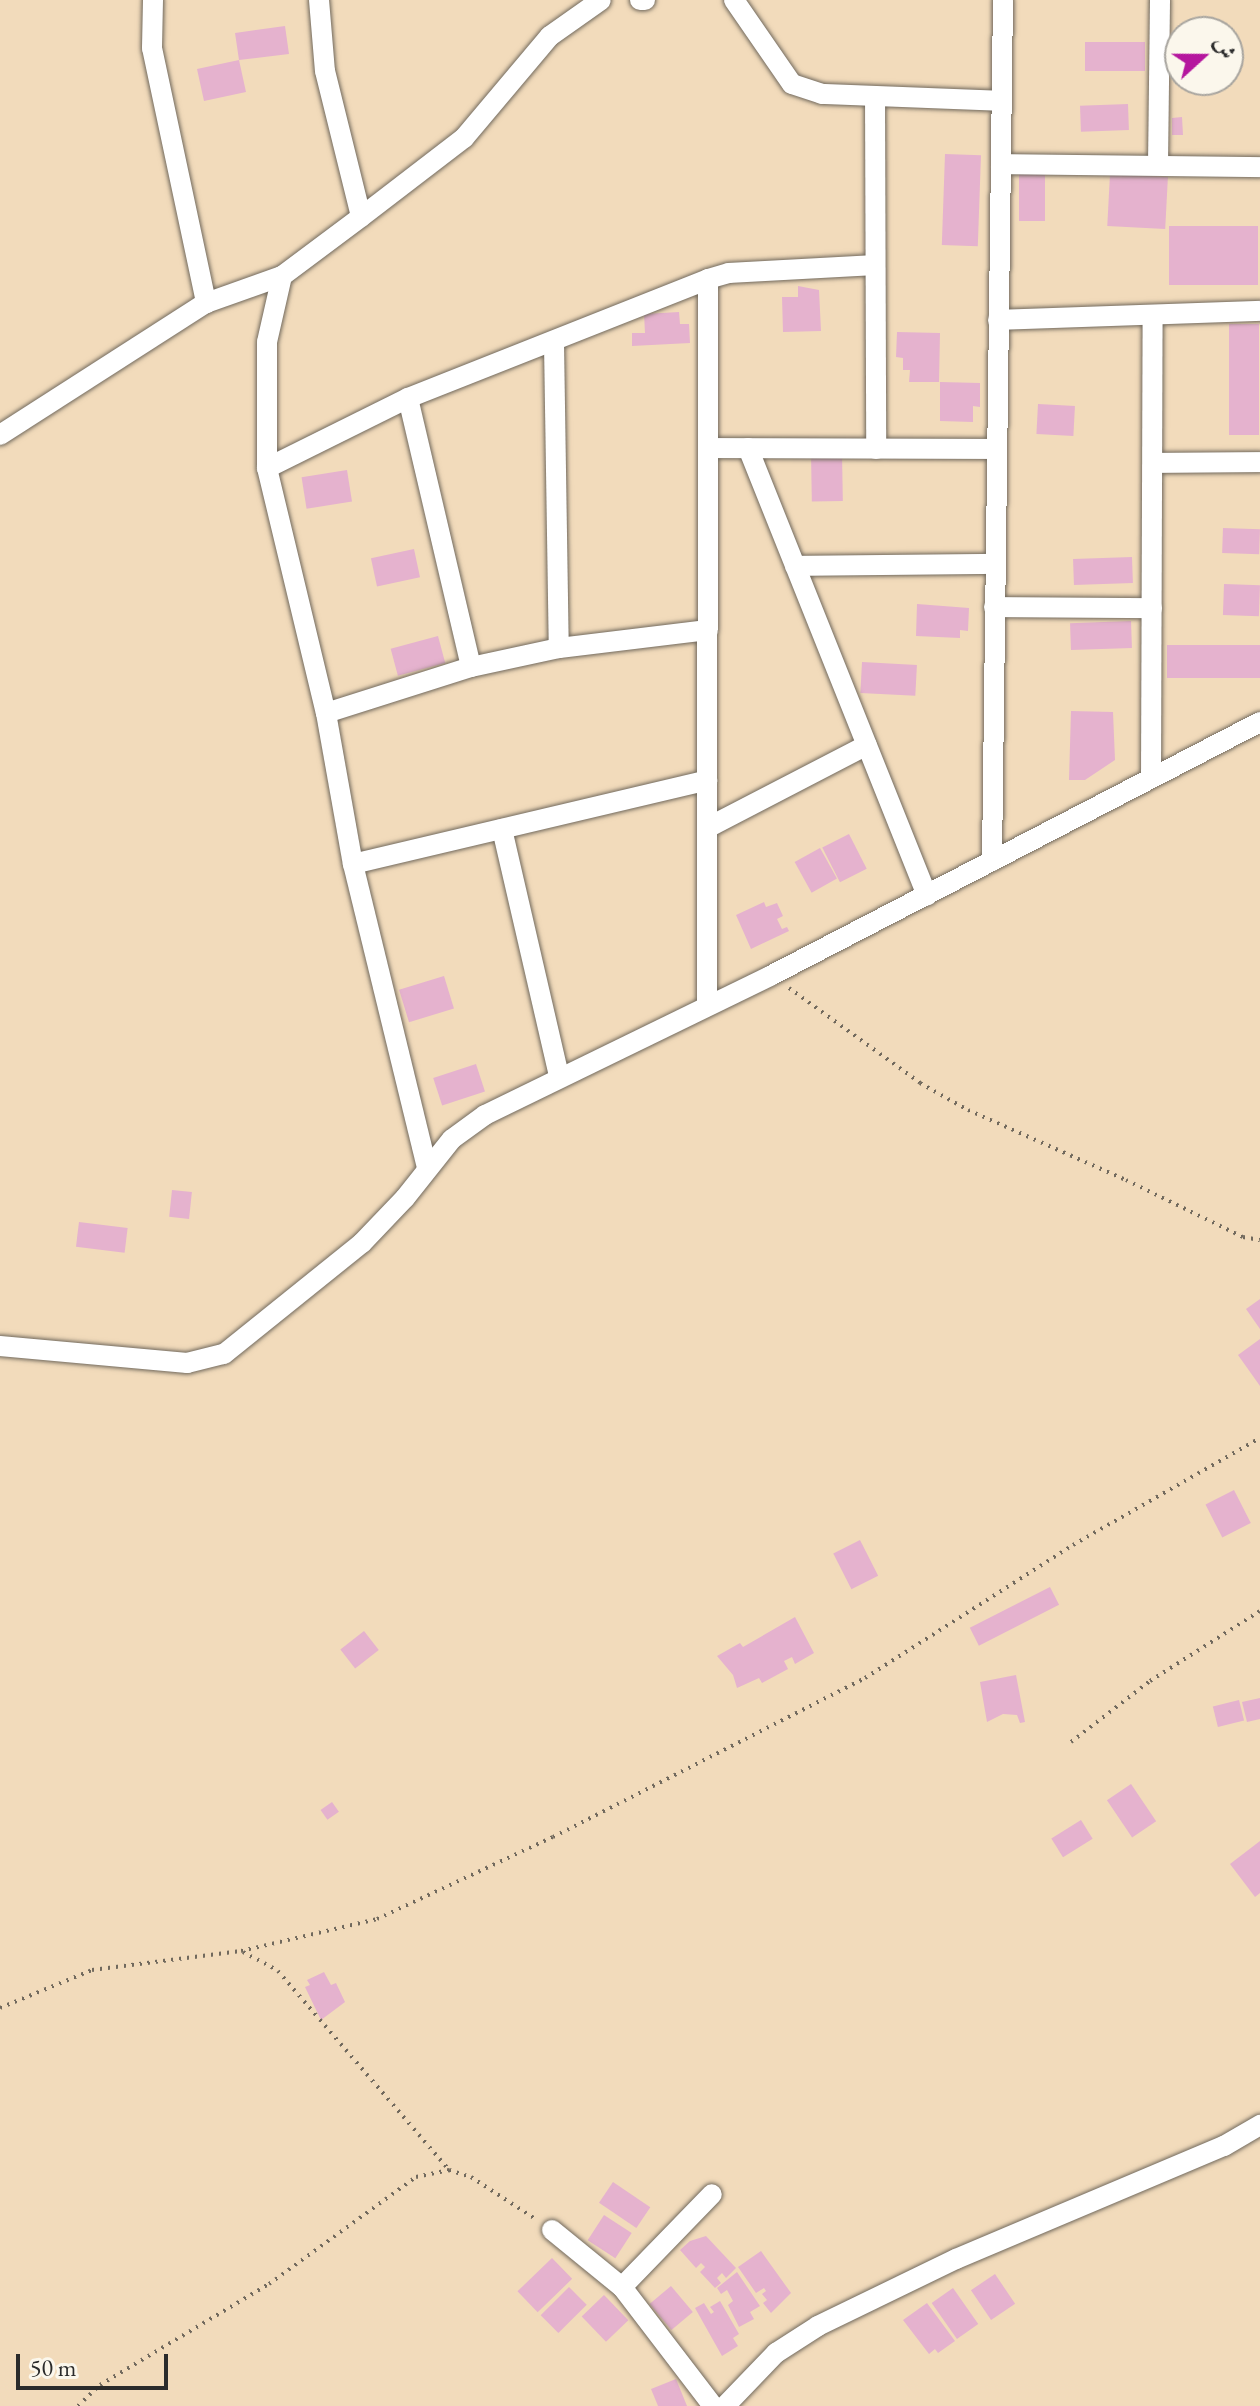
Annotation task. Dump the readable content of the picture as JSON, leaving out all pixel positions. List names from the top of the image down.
{
  "scale_bar": "50 m",
  "north": "right"
}
